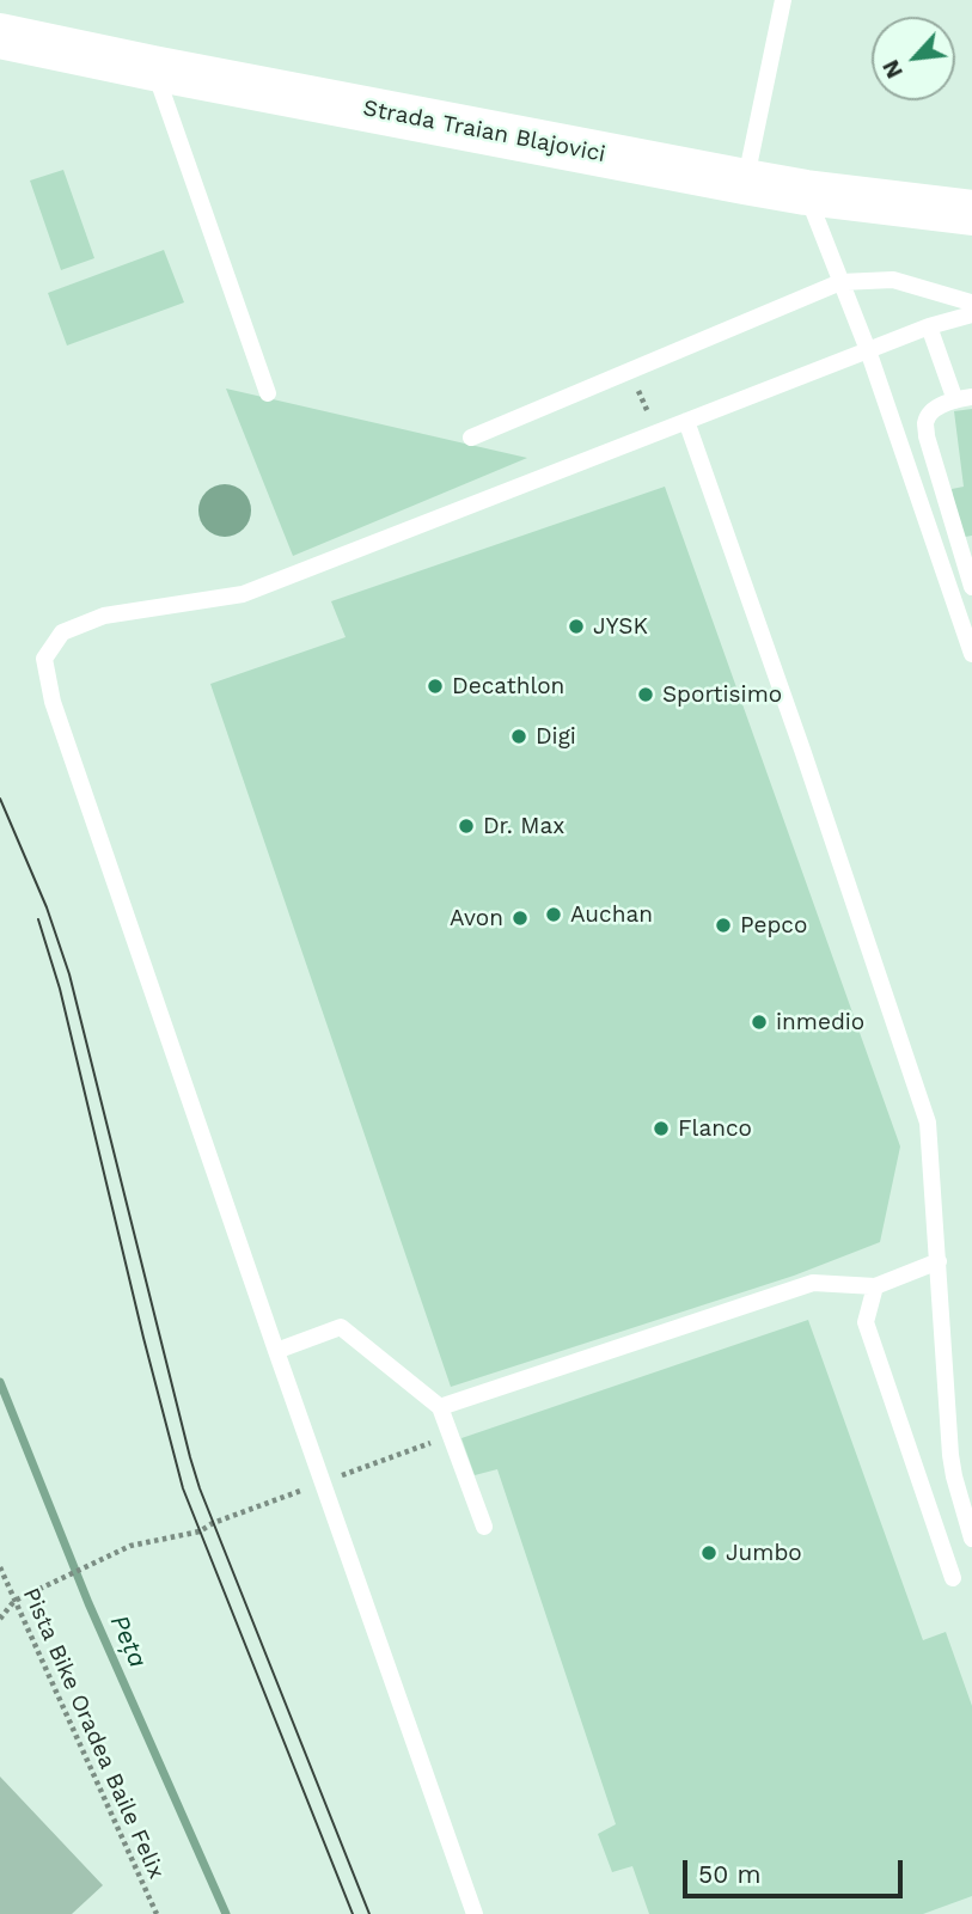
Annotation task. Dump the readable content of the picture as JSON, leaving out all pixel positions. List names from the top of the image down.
{
  "streets": {
    "street": ["Strada Traian Blajovici"],
    "path": ["Pista Bike Oradea Baile Felix"]
  },
  "water": ["Peța"],
  "places": [
    "JYSK",
    "Decathlon",
    "Sportisimo",
    "Digi",
    "Dr. Max",
    "Auchan",
    "Avon",
    "Pepco",
    "inmedio",
    "Flanco",
    "Jumbo"
  ],
  "scale_bar": "50 m",
  "north": "bottom left"
}
